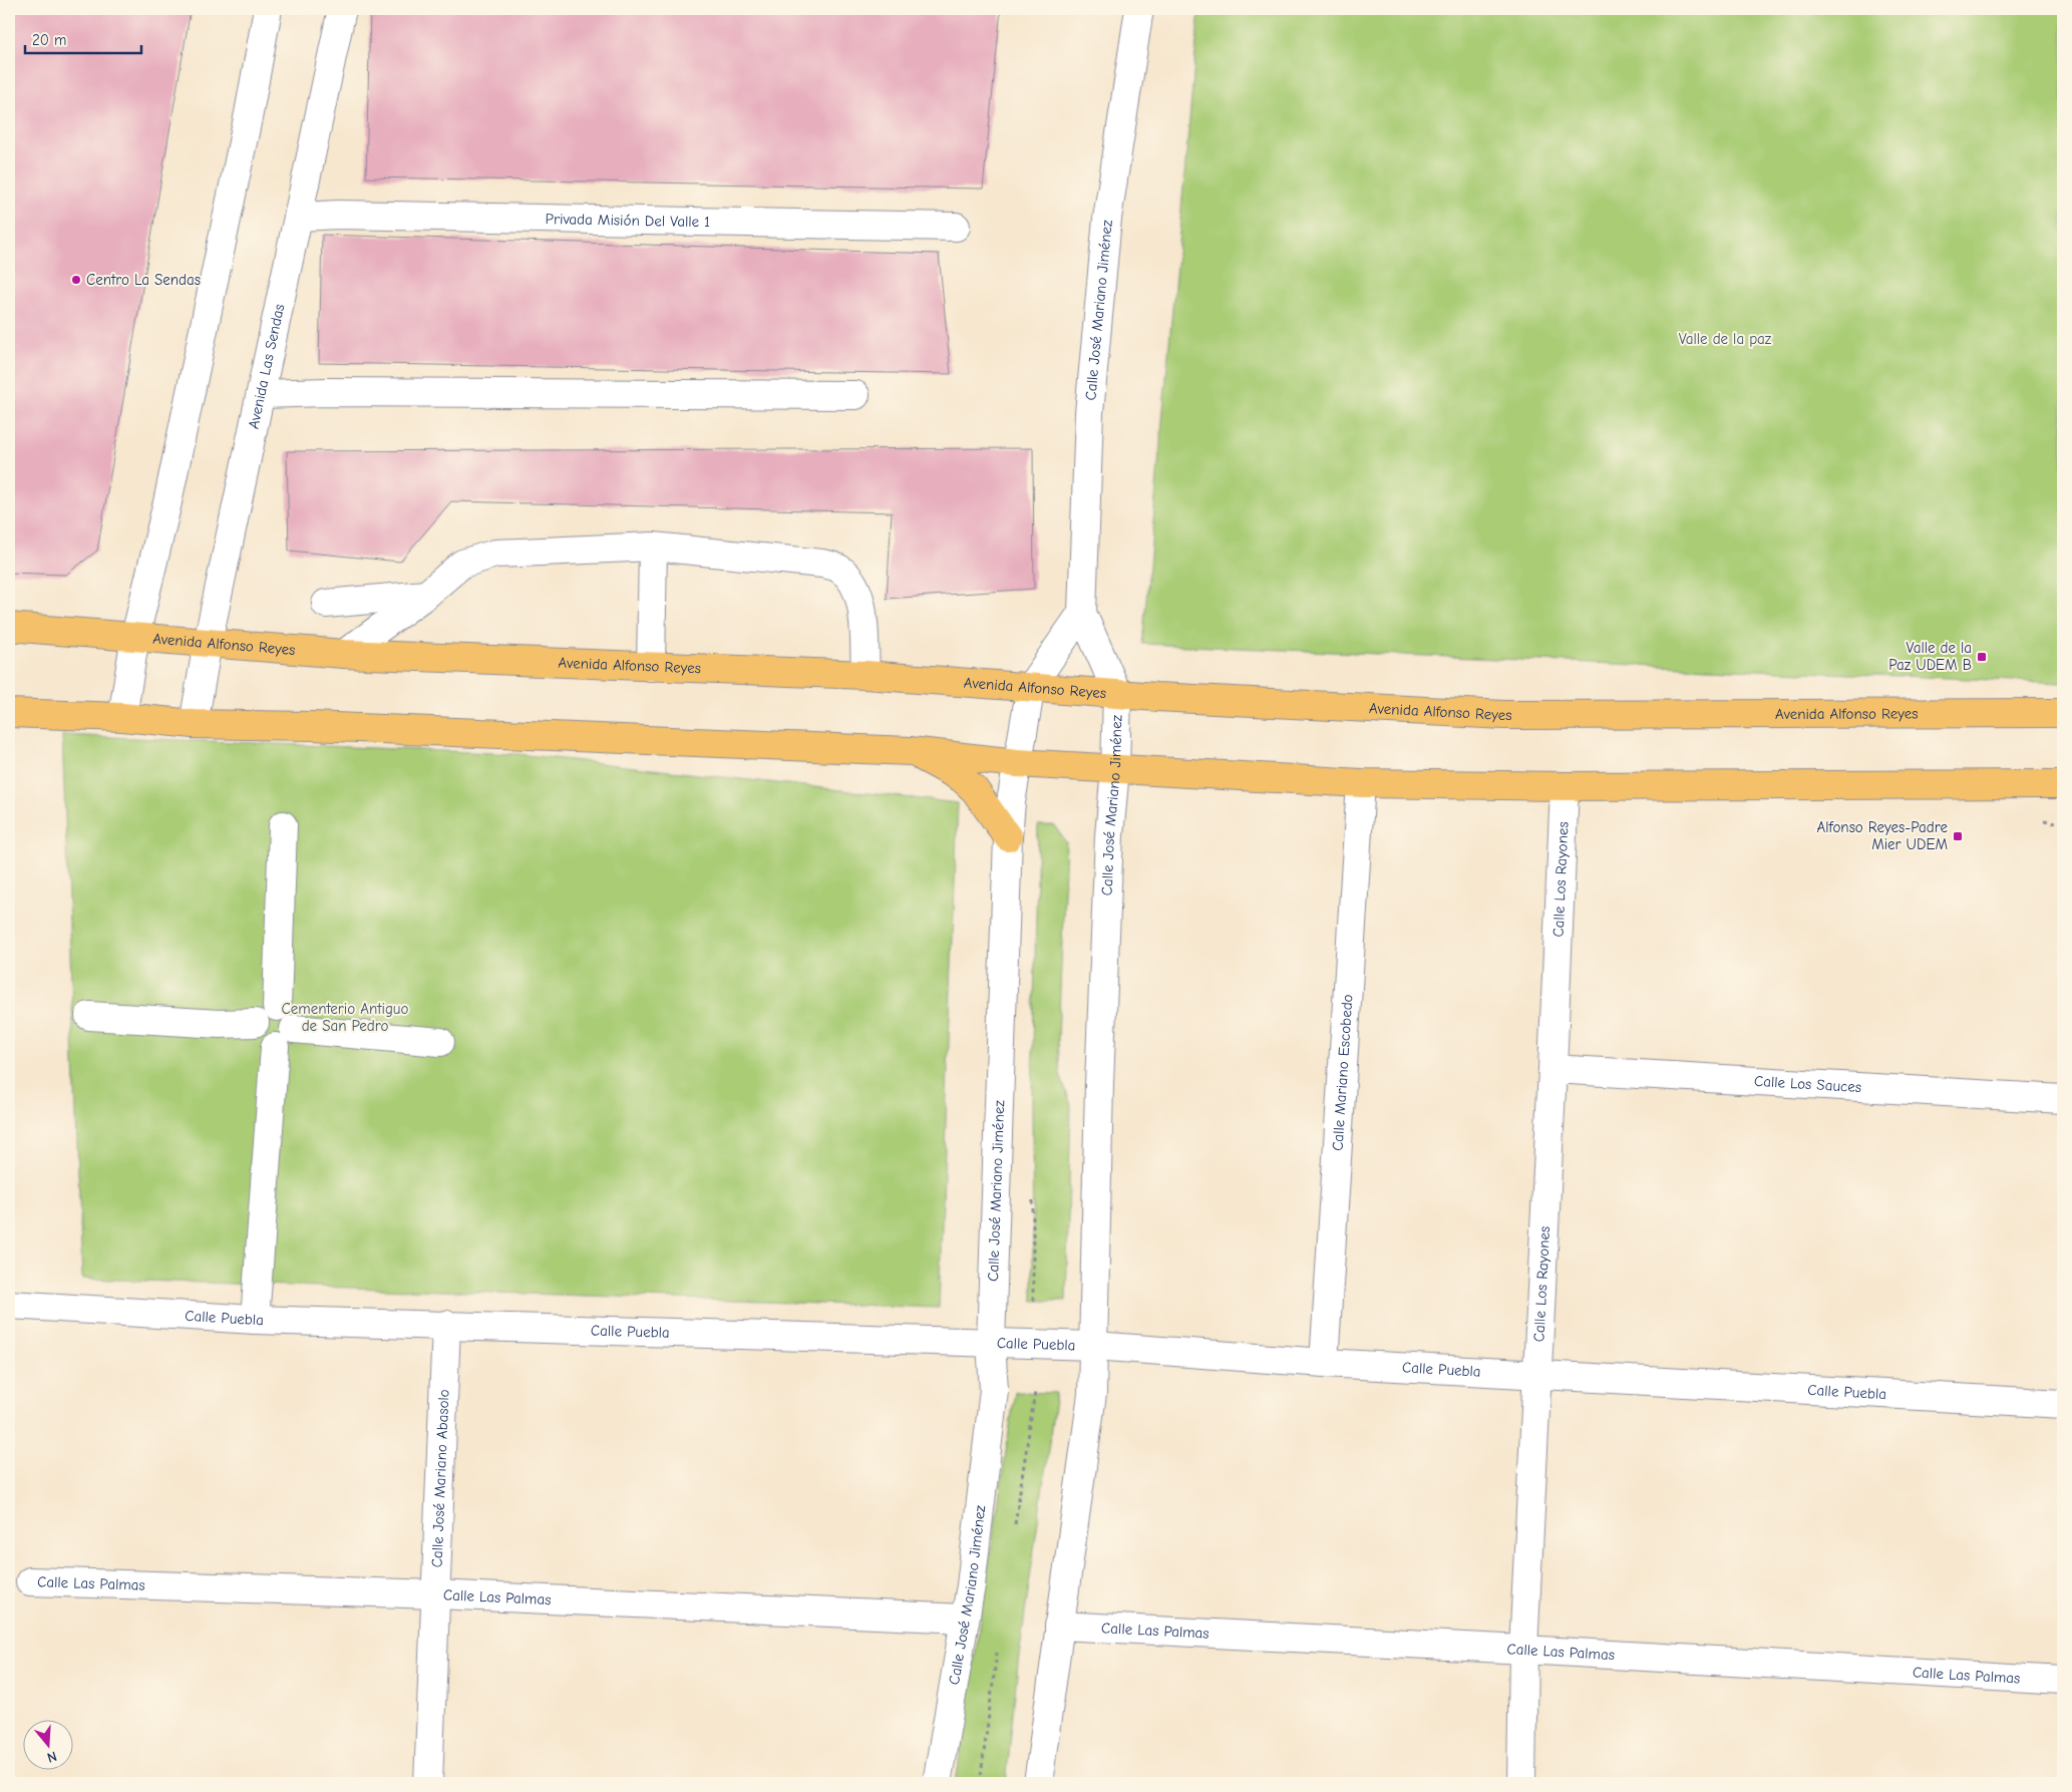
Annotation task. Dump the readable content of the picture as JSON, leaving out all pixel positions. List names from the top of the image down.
{
  "streets": {
    "main road": ["Avenida Alfonso Reyes"],
    "street": [
      "Privada Misión Del Valle 1",
      "Calle José Mariano Jiménez",
      "Avenida Las Sendas",
      "Calle Los Rayones",
      "Calle Mariano Escobedo",
      "Calle Los Sauces",
      "Calle Puebla",
      "Calle José Mariano Abasolo",
      "Calle Las Palmas"
    ]
  },
  "crossings": [
    ["Privada Misión Del Valle 1", "Avenida Las Sendas"],
    ["Calle José Mariano Jiménez", "Avenida Alfonso Reyes"],
    ["Calle José Mariano Jiménez", "Calle Puebla"],
    ["Calle José Mariano Jiménez", "Calle Las Palmas"],
    ["Avenida Las Sendas", "Avenida Alfonso Reyes"],
    ["Calle Los Rayones", "Calle Los Sauces"],
    ["Calle Los Rayones", "Calle Puebla"],
    ["Calle Los Rayones", "Calle Las Palmas"],
    ["Calle Mariano Escobedo", "Calle Puebla"],
    ["Calle Puebla", "Calle José Mariano Abasolo"],
    ["Calle José Mariano Abasolo", "Calle Las Palmas"]
  ],
  "parks": ["Valle de la paz", "Cementerio Antiguo de San Pedro"],
  "places": {
    "other": ["Centro La Sendas"],
    "transit": ["Valle de la Paz UDEM B", "Alfonso Reyes-Padre Mier UDEM"]
  },
  "scale_bar": "20 m",
  "north": "bottom"
}
